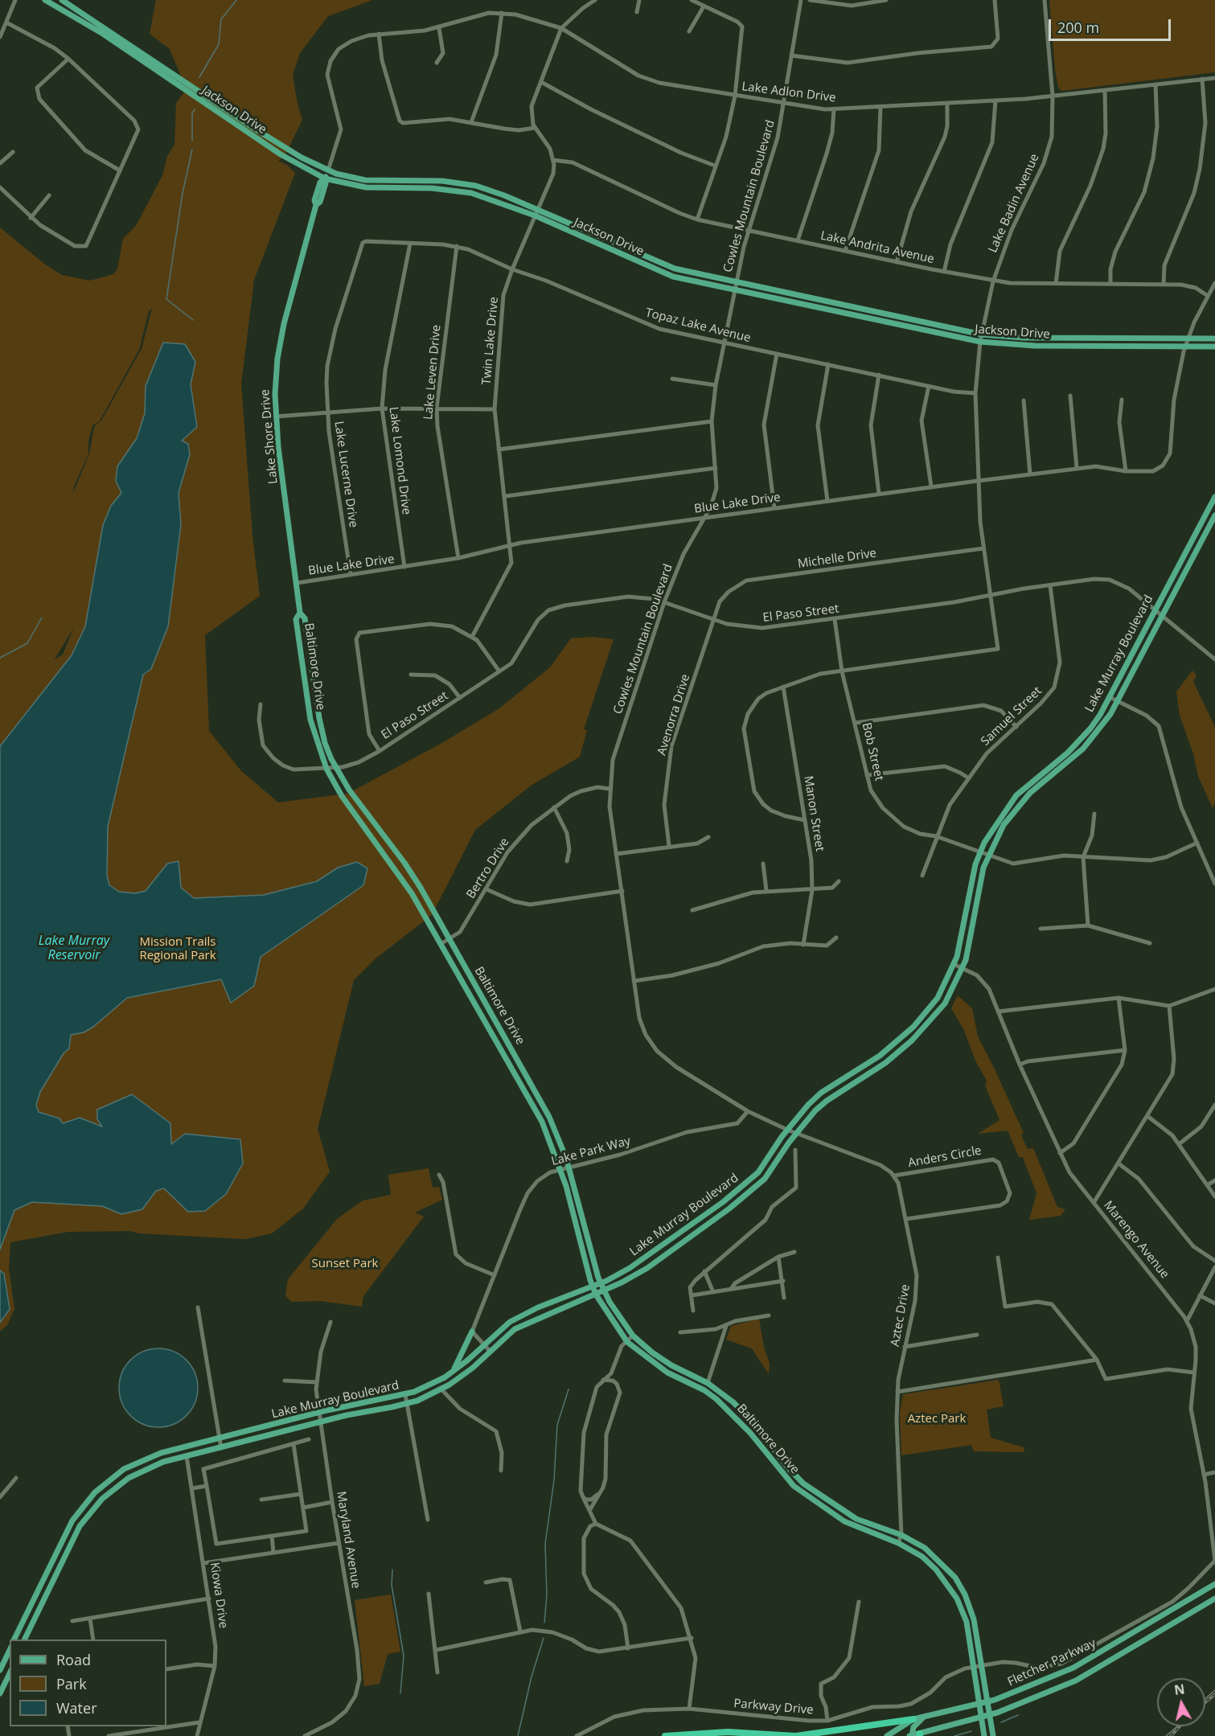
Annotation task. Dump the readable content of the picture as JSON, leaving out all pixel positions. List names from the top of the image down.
{
  "streets": {
    "main road": [
      "Jackson Drive",
      "Lake Shore Drive",
      "Lake Murray Boulevard",
      "Baltimore Drive",
      "Fletcher Parkway"
    ],
    "street": [
      "Lake Adlon Drive",
      "Cowles Mountain Boulevard",
      "Lake Badin Avenue",
      "Lake Andrita Avenue",
      "Topaz Lake Avenue",
      "Twin Lake Drive",
      "Lake Leven Drive",
      "Lake Lomond Drive",
      "Lake Lucerne Drive",
      "Blue Lake Drive",
      "Michelle Drive",
      "El Paso Street",
      "Avenorra Drive",
      "Samuel Street",
      "Bob Street",
      "Manon Street",
      "Bertro Drive",
      "Lake Park Way",
      "Anders Circle",
      "Marengo Avenue",
      "Aztec Drive",
      "Maryland Avenue",
      "Kiowa Drive",
      "Parkway Drive"
    ]
  },
  "crossings": [
    ["Lake Adlon Drive", "Cowles Mountain Boulevard"],
    ["Lake Adlon Drive", "Lake Badin Avenue"],
    ["Lake Adlon Drive", "Lake Shore Drive"],
    ["Jackson Drive", "Cowles Mountain Boulevard"],
    ["Jackson Drive", "Lake Badin Avenue"],
    ["Jackson Drive", "Twin Lake Drive"],
    ["Jackson Drive", "Lake Shore Drive"],
    ["Jackson Drive", "Blue Lake Drive"],
    ["Cowles Mountain Boulevard", "Lake Andrita Avenue"],
    ["Cowles Mountain Boulevard", "Topaz Lake Avenue"],
    ["Cowles Mountain Boulevard", "Blue Lake Drive"],
    ["Cowles Mountain Boulevard", "El Paso Street"],
    ["Cowles Mountain Boulevard", "Lake Murray Boulevard"],
    ["Cowles Mountain Boulevard", "Bertro Drive"],
    ["Cowles Mountain Boulevard", "Lake Park Way"],
    ["Lake Badin Avenue", "Lake Andrita Avenue"],
    ["Lake Badin Avenue", "Topaz Lake Avenue"],
    ["Lake Badin Avenue", "Blue Lake Drive"],
    ["Lake Badin Avenue", "Michelle Drive"],
    ["Lake Badin Avenue", "El Paso Street"],
    ["Lake Badin Avenue", "Bob Street"],
    ["Lake Andrita Avenue", "Twin Lake Drive"],
    ["Topaz Lake Avenue", "Twin Lake Drive"],
    ["Topaz Lake Avenue", "Lake Leven Drive"],
    ["Topaz Lake Avenue", "Lake Lomond Drive"],
    ["Topaz Lake Avenue", "Lake Lucerne Drive"],
    ["Twin Lake Drive", "Blue Lake Drive"],
    ["Lake Leven Drive", "Blue Lake Drive"],
    ["Lake Shore Drive", "Blue Lake Drive"],
    ["Lake Shore Drive", "Baltimore Drive"],
    ["Lake Lomond Drive", "Blue Lake Drive"],
    ["Lake Lucerne Drive", "Blue Lake Drive"],
    ["Michelle Drive", "El Paso Street"],
    ["Michelle Drive", "Avenorra Drive"],
    ["El Paso Street", "Lake Murray Boulevard"],
    ["El Paso Street", "Baltimore Drive"],
    ["El Paso Street", "Avenorra Drive"],
    ["El Paso Street", "Samuel Street"],
    ["El Paso Street", "Bob Street"],
    ["Lake Murray Boulevard", "Baltimore Drive"],
    ["Lake Murray Boulevard", "Bob Street"],
    ["Lake Murray Boulevard", "Marengo Avenue"],
    ["Lake Murray Boulevard", "Maryland Avenue"],
    ["Lake Murray Boulevard", "Kiowa Drive"],
    ["Baltimore Drive", "Bertro Drive"],
    ["Baltimore Drive", "Lake Park Way"],
    ["Baltimore Drive", "Aztec Drive"],
    ["Baltimore Drive", "Fletcher Parkway"],
    ["Baltimore Drive", "Parkway Drive"],
    ["Samuel Street", "Bob Street"],
    ["Anders Circle", "Aztec Drive"],
    ["Marengo Avenue", "Parkway Drive"]
  ],
  "water": ["Lake Murray Reservoir"],
  "parks": ["Mission Trails Regional Park", "Sunset Park", "Aztec Park"],
  "legend": ["Road", "Park", "Water"],
  "scale_bar": "200 m",
  "north": "top"
}
